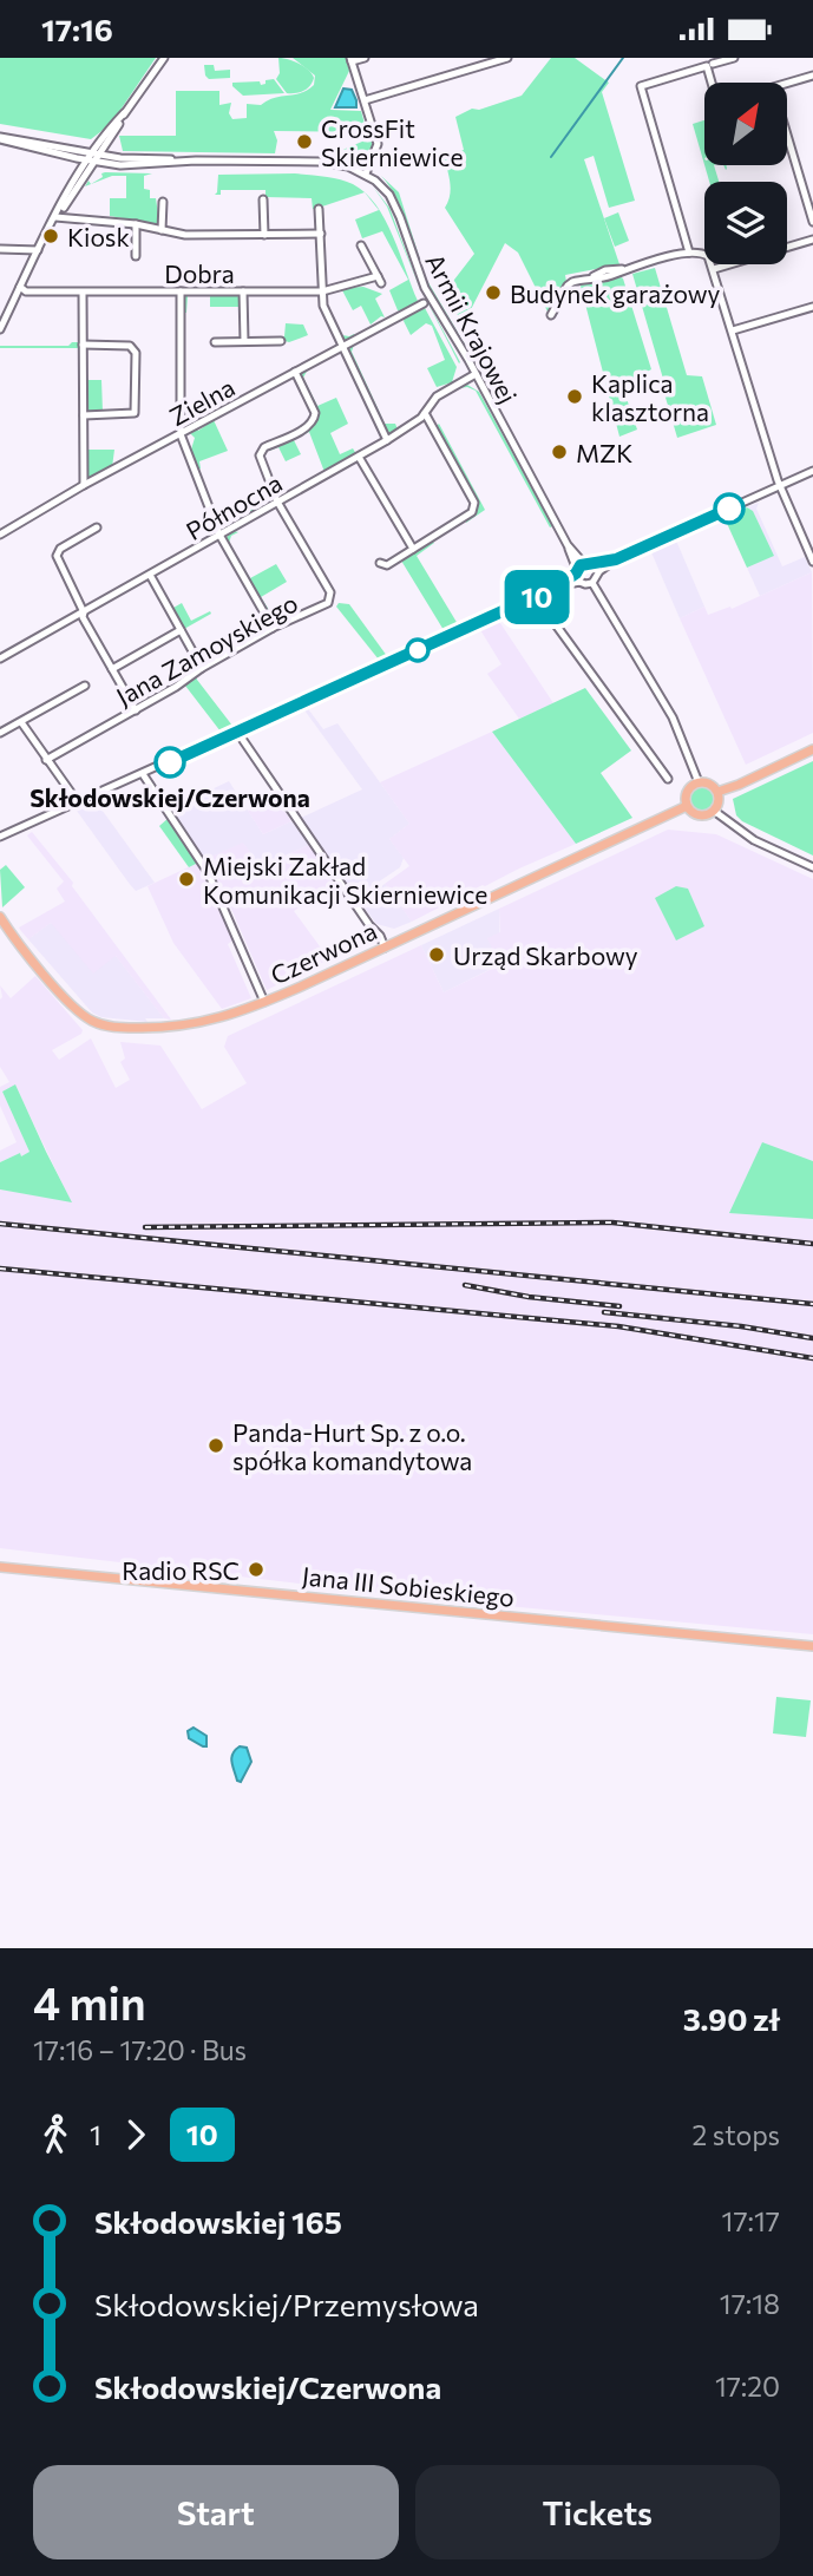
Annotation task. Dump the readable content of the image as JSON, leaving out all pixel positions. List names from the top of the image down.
{
  "streets": {
    "main road": ["Czerwona", "Jana III Sobieskiego"],
    "street": [
      "Dobra",
      "Armii Krajowej",
      "Zielna",
      "Północna",
      "Jana Zamoyskiego"
    ]
  },
  "crossings": [
    ["Armii Krajowej", "Północna"],
    ["Armii Krajowej", "Czerwona"],
    ["Północna", "Jana Zamoyskiego"]
  ],
  "places": [
    "CrossFit Skierniewice",
    "Kiosk",
    "Budynek garażowy",
    "Kaplica klasztorna",
    "MZK",
    "Skłodowskiej/Czerwona",
    "Miejski Zakład Komunikacji Skierniewice",
    "Urząd Skarbowy",
    "Panda-Hurt Sp. z o.o. spółka komandytowa",
    "Radio RSC"
  ],
  "lines": ["bus line 10"],
  "north": "top right",
  "page": {
    "status": "17:16",
    "on_map": "10",
    "heading": ["4 min", "17:16 – 17:20 · Bus", "3.90 zł"],
    "legs": ["1", "10", "2 stops"],
    "list": [
      {
        "name": "Skłodowskiej 165",
        "value": "17:17"
      },
      {
        "name": "Skłodowskiej/Przemysłowa",
        "value": "17:18"
      },
      {
        "name": "Skłodowskiej/Czerwona",
        "value": "17:20"
      }
    ],
    "buttons": ["Start", "Tickets"]
  }
}
